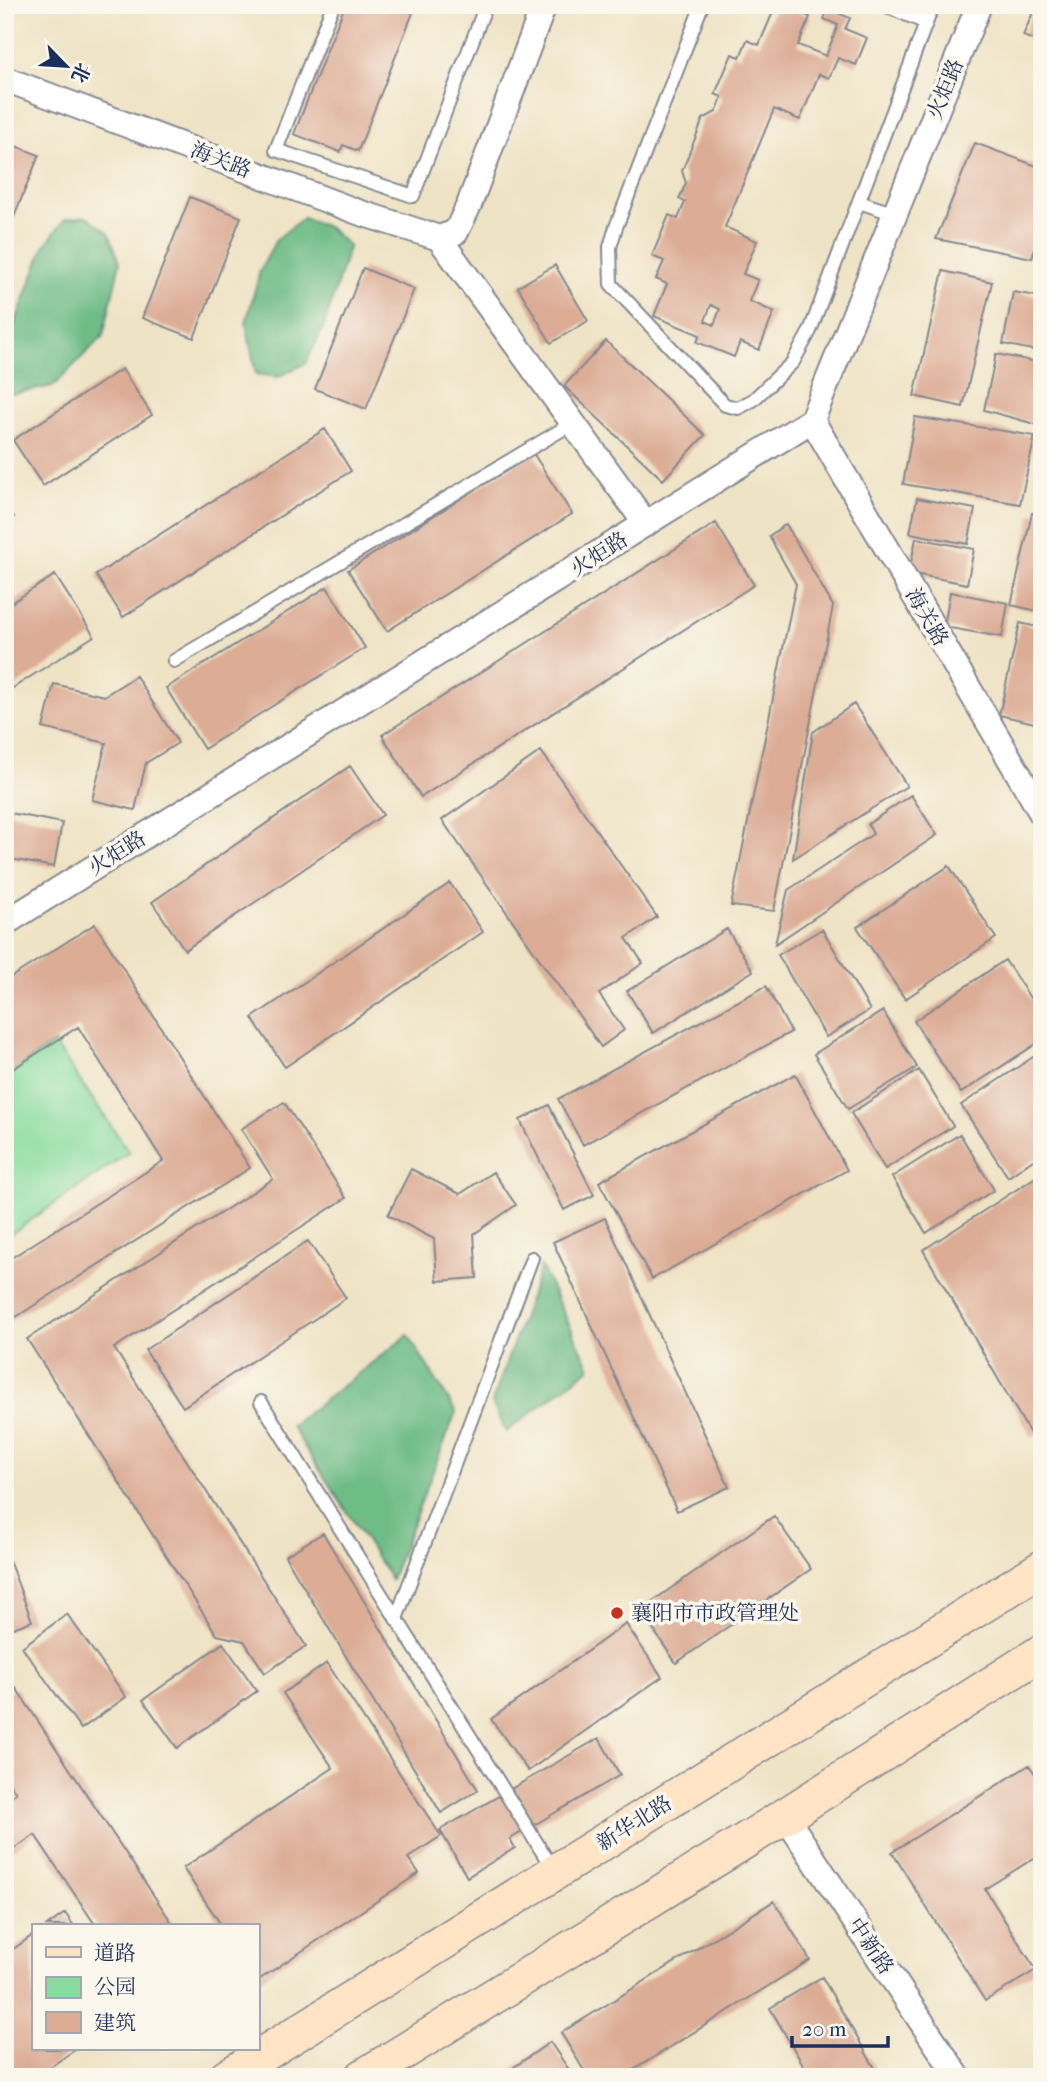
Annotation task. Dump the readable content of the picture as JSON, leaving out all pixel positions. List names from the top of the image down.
{
  "streets": {
    "main road": ["新华北路"],
    "street": ["火炬路", "海关路", "中新路"]
  },
  "crossings": [
    ["火炬路", "海关路"]
  ],
  "places": ["襄阳市市政管理处"],
  "legend": ["道路", "公园", "建筑"],
  "scale_bar": "20 m",
  "north": "bottom right"
}
